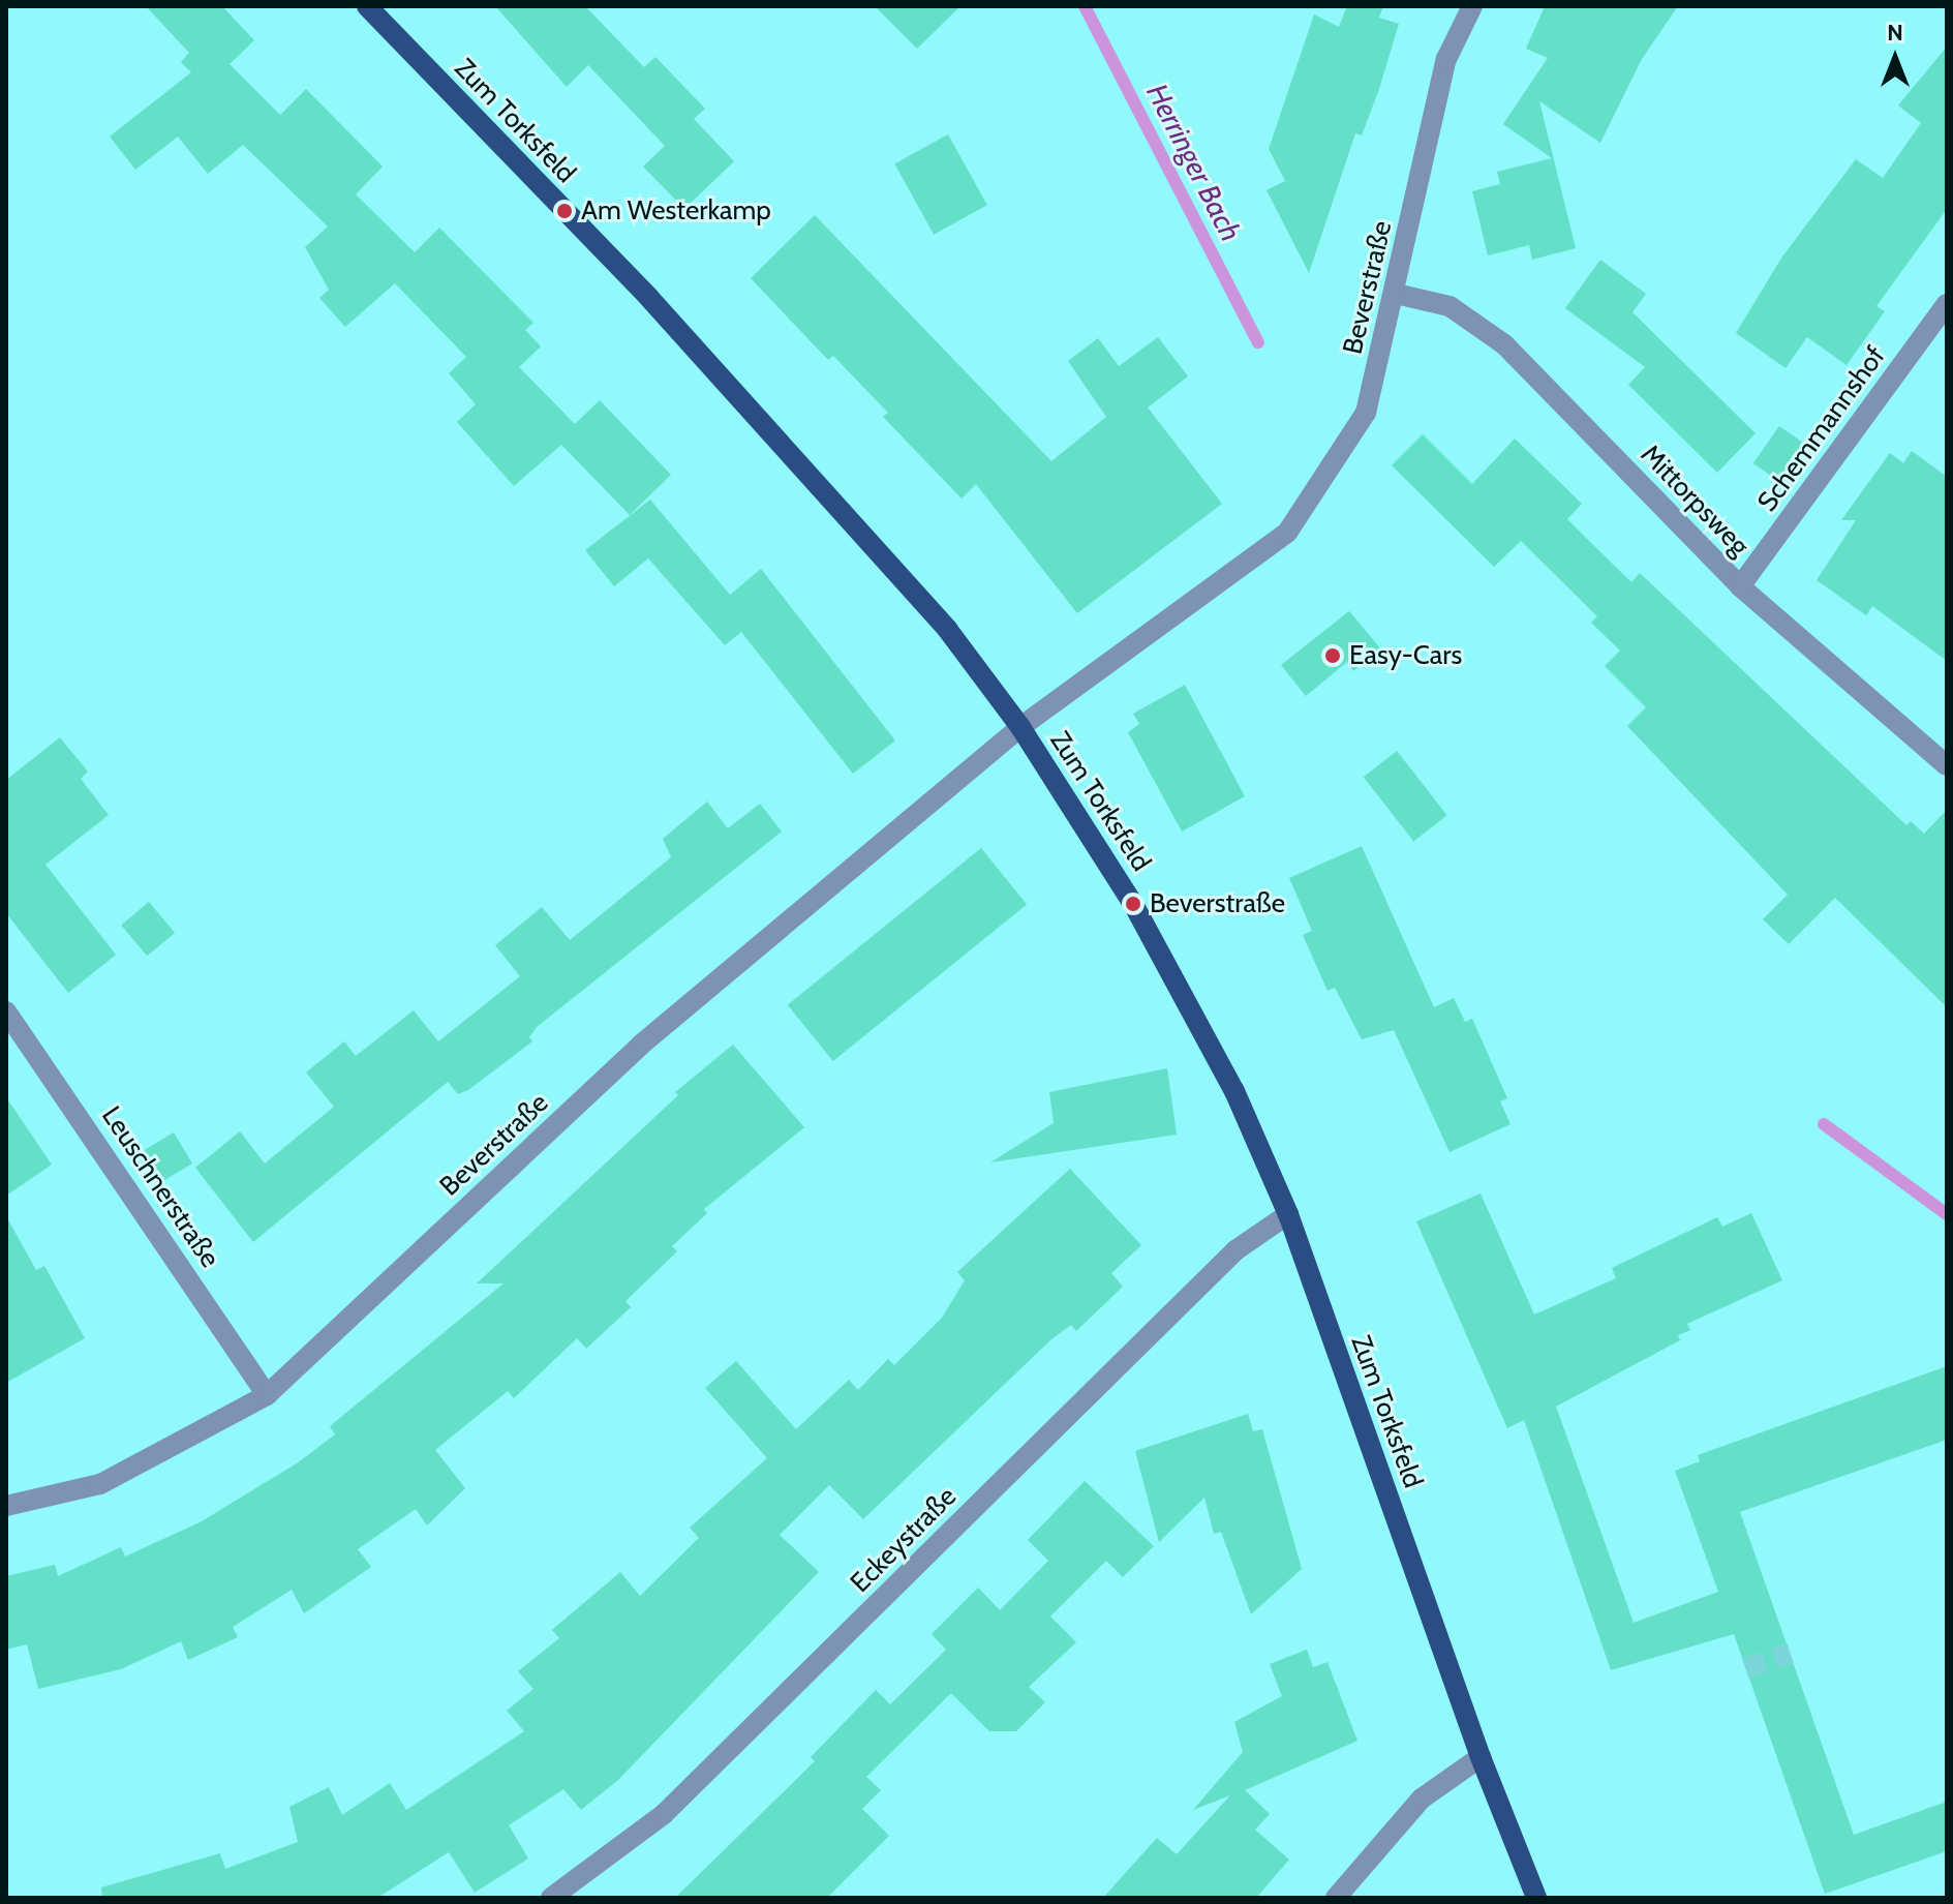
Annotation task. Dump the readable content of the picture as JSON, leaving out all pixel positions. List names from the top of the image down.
{
  "streets": {
    "main road": ["Zum Torksfeld"],
    "street": [
      "Beverstraße",
      "Schemmannshof",
      "Mittorpsweg",
      "Leuschnerstraße",
      "Eckeystraße"
    ]
  },
  "crossings": [
    ["Zum Torksfeld", "Beverstraße"],
    ["Zum Torksfeld", "Eckeystraße"],
    ["Beverstraße", "Mittorpsweg"],
    ["Beverstraße", "Leuschnerstraße"],
    ["Schemmannshof", "Mittorpsweg"]
  ],
  "water": ["Herringer Bach"],
  "places": ["Am Westerkamp", "Easy-Cars", "Beverstraße"],
  "north": "top"
}
